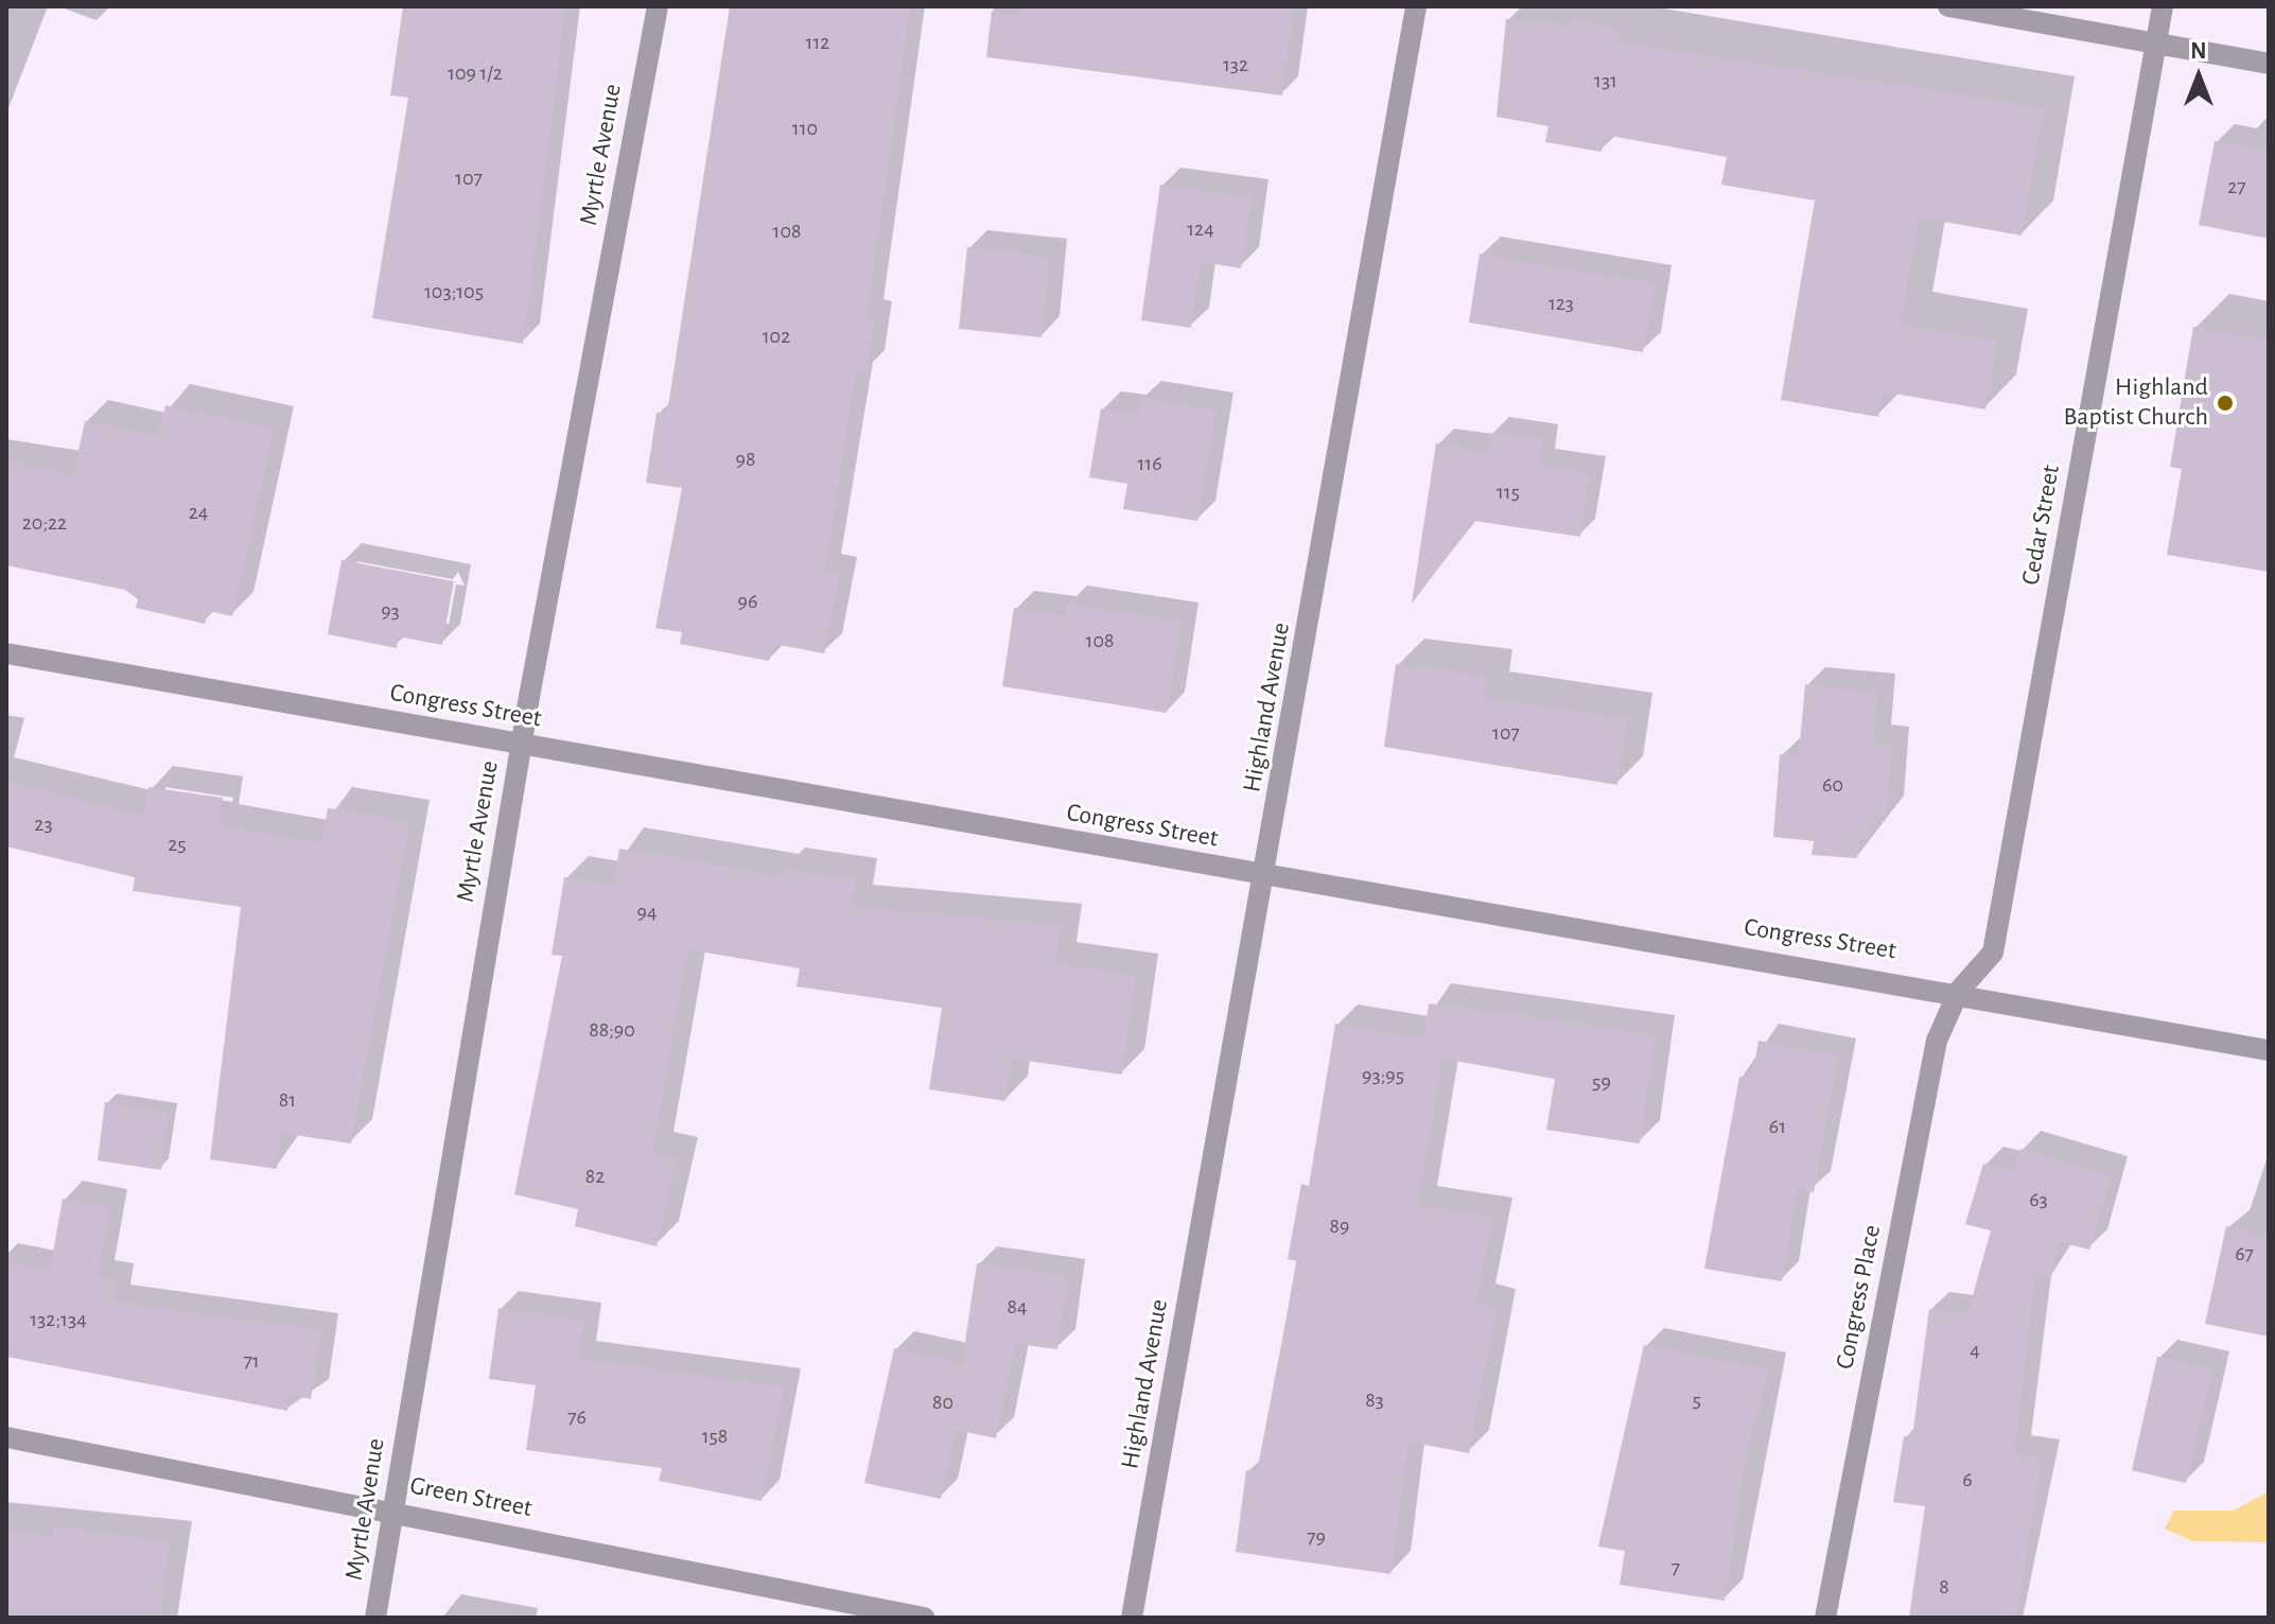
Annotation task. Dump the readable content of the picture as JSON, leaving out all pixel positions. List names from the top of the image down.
{
  "streets": {
    "street": [
      "Myrtle Avenue",
      "Cedar Street",
      "Congress Street",
      "Highland Avenue",
      "Congress Place",
      "Green Street"
    ]
  },
  "crossings": [
    ["Myrtle Avenue", "Congress Street"],
    ["Myrtle Avenue", "Green Street"],
    ["Cedar Street", "Congress Street"],
    ["Cedar Street", "Congress Place"],
    ["Congress Street", "Highland Avenue"],
    ["Congress Street", "Congress Place"]
  ],
  "places": ["Highland Baptist Church"],
  "house_numbers": [
    "112",
    "132",
    "109 1/2",
    "131",
    "110",
    "107",
    "27",
    "124",
    "108",
    "103;105",
    "123",
    "102",
    "98",
    "116",
    "115",
    "24",
    "20;22",
    "96",
    "93",
    "108",
    "107",
    "60",
    "23",
    "25",
    "94",
    "88;90",
    "93;95",
    "59",
    "81",
    "61",
    "82",
    "63",
    "89",
    "67",
    "84",
    "132;134",
    "4",
    "71",
    "83",
    "5",
    "80",
    "76",
    "158",
    "6",
    "79",
    "7",
    "8"
  ],
  "north": "top"
}
